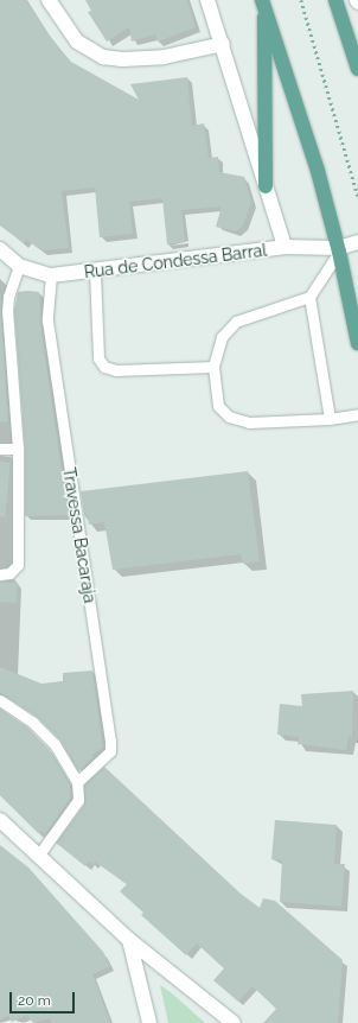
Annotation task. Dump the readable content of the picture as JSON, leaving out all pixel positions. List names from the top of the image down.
{
  "streets": {
    "street": ["Rua de Condessa Barral"],
    "lane": ["Travessa Bacaraja"]
  },
  "crossings": [
    ["Rua de Condessa Barral", "Travessa Bacaraja"]
  ],
  "scale_bar": "20 m"
}
